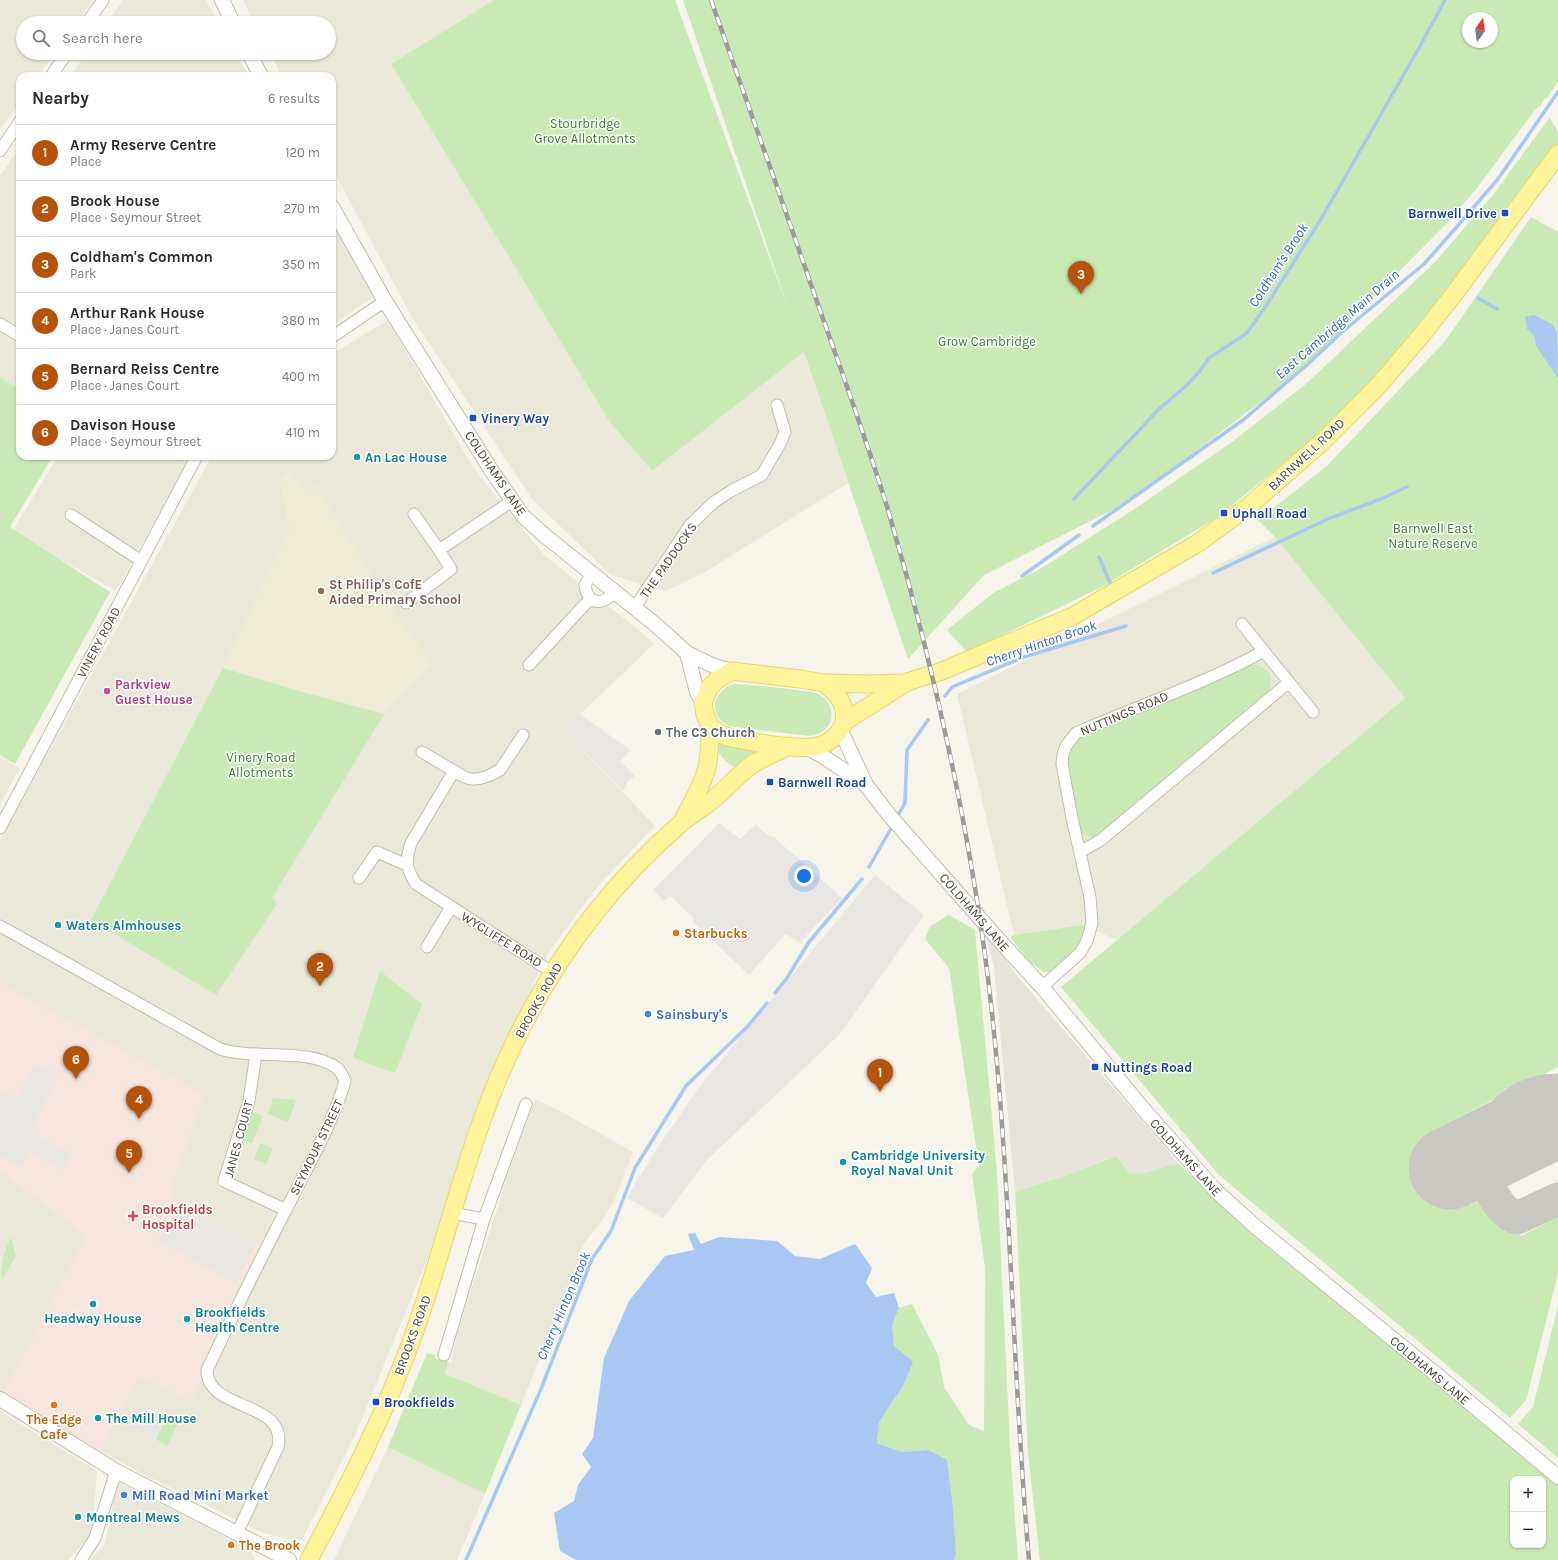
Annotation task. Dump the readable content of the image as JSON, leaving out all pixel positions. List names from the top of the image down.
{
  "streets": {
    "main road": ["BARNWELL ROAD", "BROOKS ROAD"],
    "street": [
      "COLDHAMS LANE",
      "THE PADDOCKS",
      "VINERY ROAD",
      "NUTTINGS ROAD",
      "WYCLIFFE ROAD",
      "JANES COURT",
      "SEYMOUR STREET"
    ]
  },
  "crossings": [
    ["BARNWELL ROAD", "COLDHAMS LANE"],
    ["COLDHAMS LANE", "THE PADDOCKS"],
    ["COLDHAMS LANE", "NUTTINGS ROAD"],
    ["WYCLIFFE ROAD", "BROOKS ROAD"],
    ["JANES COURT", "SEYMOUR STREET"]
  ],
  "water": ["Coldham's Brook", "East Cambridge Main Drain", "Cherry Hinton Brook"],
  "parks": [
    "Stourbridge Grove Allotments",
    "Grow Cambridge",
    "Barnwell East Nature Reserve",
    "Vinery Road Allotments"
  ],
  "places": {
    "transit": [
      "Barnwell Drive",
      "Vinery Way",
      "Uphall Road",
      "Barnwell Road",
      "Nuttings Road",
      "Brookfields"
    ],
    "other": [
      "An Lac House",
      "St Philip's CofE Aided Primary School",
      "Parkview Guest House",
      "The C3 Church",
      "Waters Almhouses",
      "Starbucks",
      "Sainsbury's",
      "Cambridge University Royal Naval Unit",
      "Headway House",
      "Brookfields Health Centre",
      "The Edge Cafe",
      "The Mill House",
      "Mill Road Mini Market",
      "Montreal Mews",
      "The Brook"
    ],
    "health": ["Brookfields Hospital"]
  },
  "north": "top",
  "page": {
    "search": "Search here",
    "heading": ["Nearby", "6 results"],
    "list": [
      {
        "mark": "1",
        "name": "Army Reserve Centre",
        "note": "Place",
        "value": "120 m"
      },
      {
        "mark": "2",
        "name": "Brook House",
        "note": "Place · Seymour Street",
        "value": "270 m"
      },
      {
        "mark": "3",
        "name": "Coldham's Common",
        "note": "Park",
        "value": "350 m"
      },
      {
        "mark": "4",
        "name": "Arthur Rank House",
        "note": "Place · Janes Court",
        "value": "380 m"
      },
      {
        "mark": "5",
        "name": "Bernard Reiss Centre",
        "note": "Place · Janes Court",
        "value": "400 m"
      },
      {
        "mark": "6",
        "name": "Davison House",
        "note": "Place · Seymour Street",
        "value": "410 m"
      }
    ],
    "pins": [
      "3",
      "2",
      "6",
      "1",
      "4",
      "5"
    ],
    "map_buttons": ["+", "−"]
  }
}
